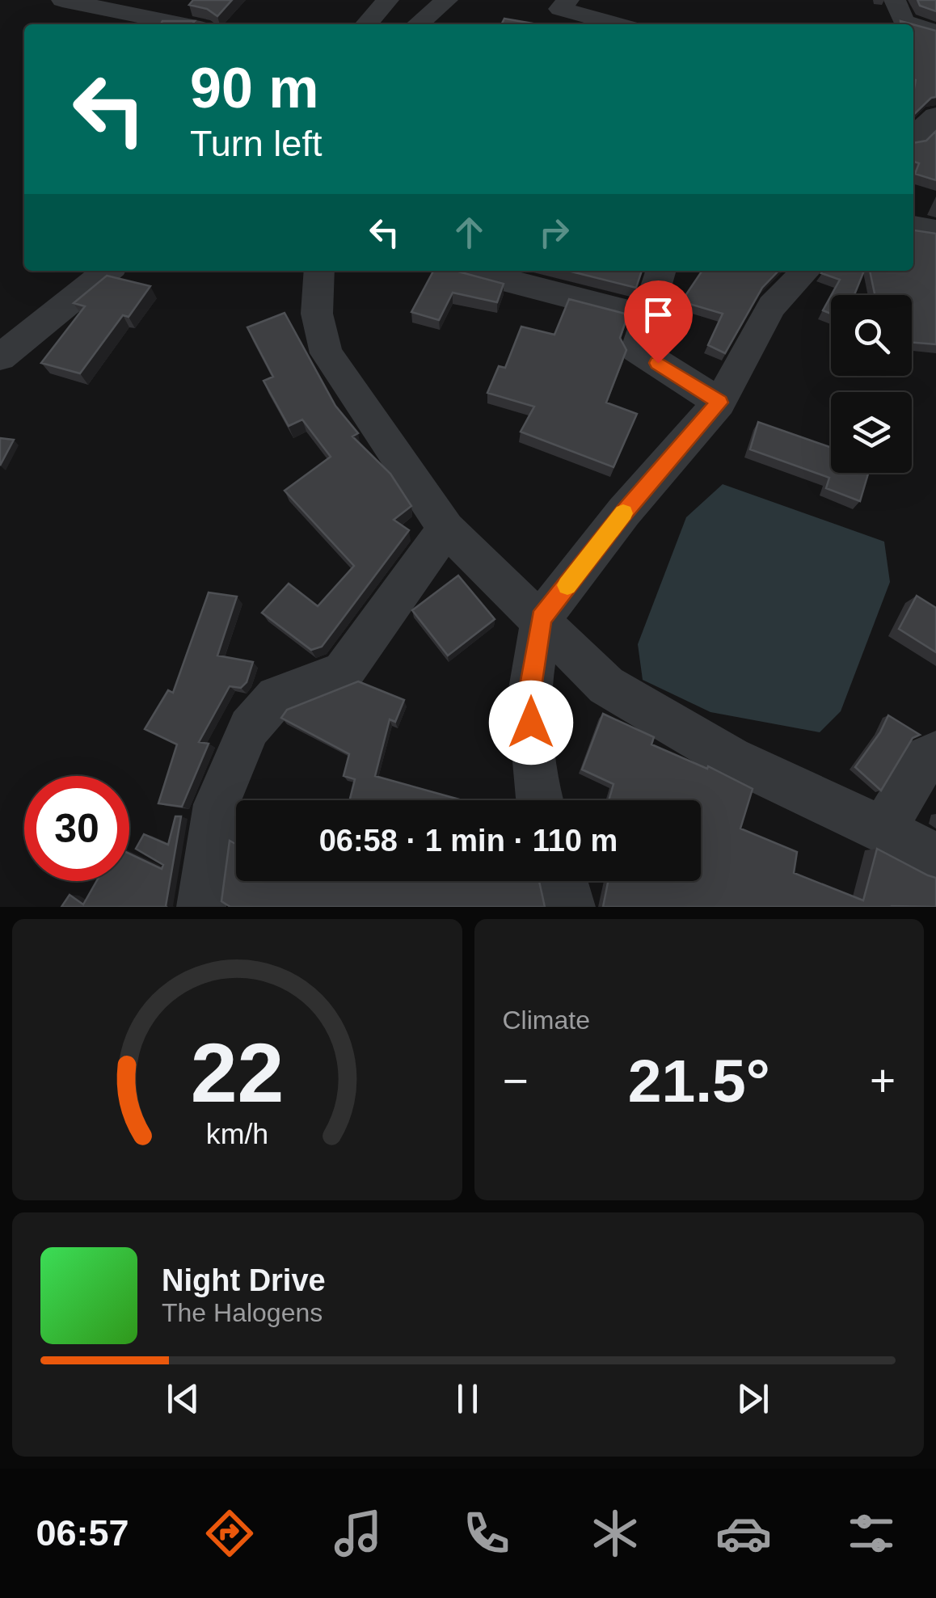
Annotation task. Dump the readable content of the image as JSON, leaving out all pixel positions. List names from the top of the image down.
{
  "page": {
    "turn": ["90 m", "Turn left"],
    "limit": "30",
    "trip": "06:58 · 1 min · 110 m",
    "tile": "Climate",
    "heat": ["−", "21.5°", "+"],
    "song": ["Night Drive", "The Halogens"],
    "tabs": "06:57",
    "gauge": ["22", "km/h"]
  }
}
